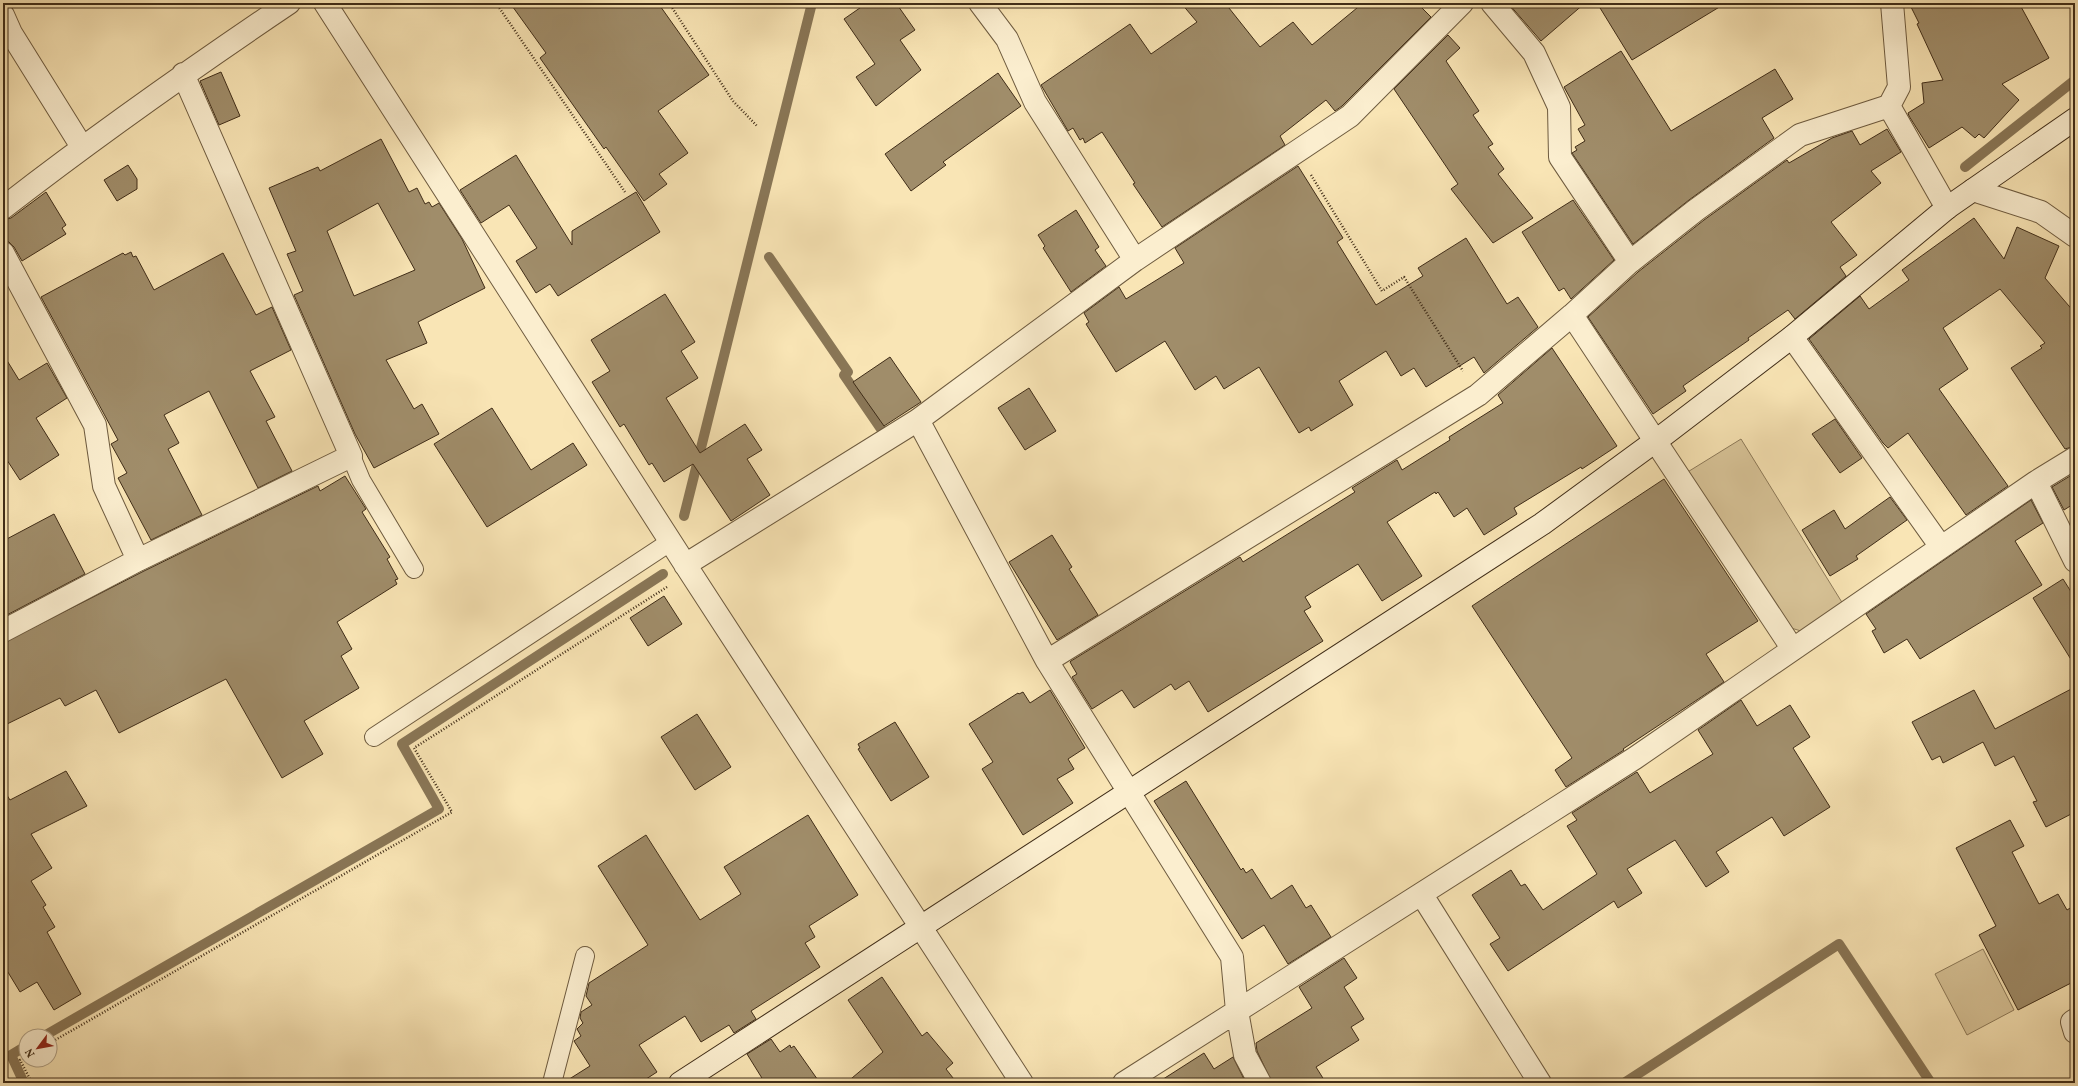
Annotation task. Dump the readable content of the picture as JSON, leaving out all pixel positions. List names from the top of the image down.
{
  "north": "bottom left"
}
